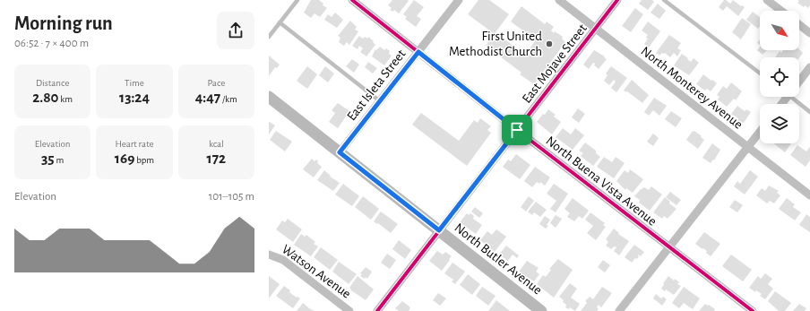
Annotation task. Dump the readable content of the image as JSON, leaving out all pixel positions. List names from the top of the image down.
{
  "streets": {
    "main road": ["North Butler Avenue"],
    "street": [
      "East Mojave Street",
      "East Isleta Street",
      "North Monterey Avenue",
      "North Buena Vista Avenue",
      "Watson Avenue"
    ]
  },
  "crossings": [
    ["East Mojave Street", "North Monterey Avenue"],
    ["East Mojave Street", "North Buena Vista Avenue"],
    ["East Mojave Street", "North Butler Avenue"],
    ["East Isleta Street", "North Buena Vista Avenue"],
    ["East Isleta Street", "North Butler Avenue"]
  ],
  "places": ["First United Methodist Church"],
  "north": "bottom right",
  "page": {
    "heading": ["Morning run", "06:52 · 7 × 400 m"],
    "stats": [
      ["Distance", "2.80 km"],
      ["Time", "13:24"],
      ["Pace", "4:47 /km"],
      ["Elevation", "35 m"],
      ["Heart rate", "169 bpm"],
      ["kcal", "172"]
    ],
    "chart": ["Elevation", "101–105 m"]
  }
}
